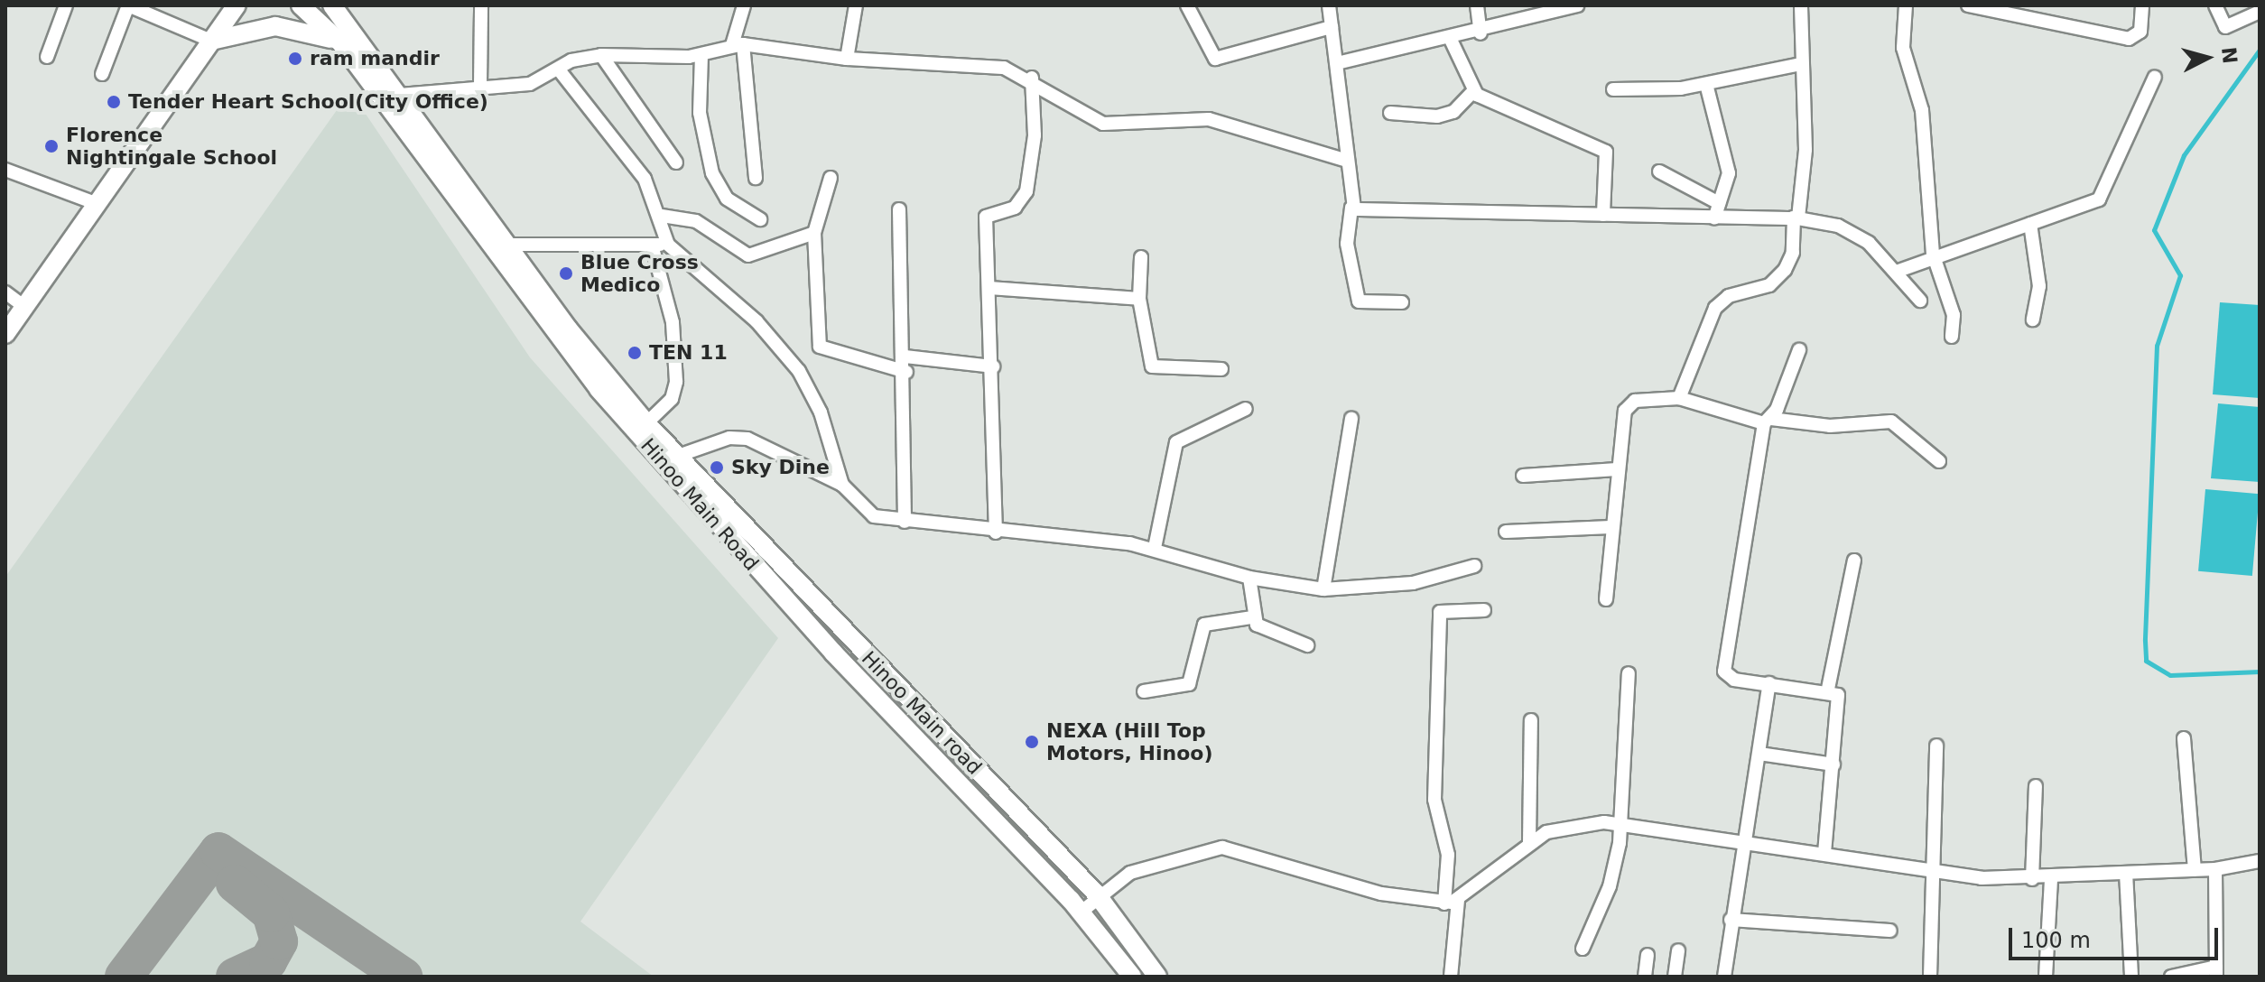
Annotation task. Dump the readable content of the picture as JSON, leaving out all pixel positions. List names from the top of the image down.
{
  "streets": {
    "main road": ["Hinoo Main Road", "Hinoo Main road"]
  },
  "places": [
    "ram mandir",
    "Tender Heart School(City Office)",
    "Florence Nightingale School",
    "Blue Cross Medico",
    "TEN 11",
    "Sky Dine",
    "NEXA (Hill Top Motors, Hinoo)"
  ],
  "scale_bar": "100 m",
  "north": "right"
}
